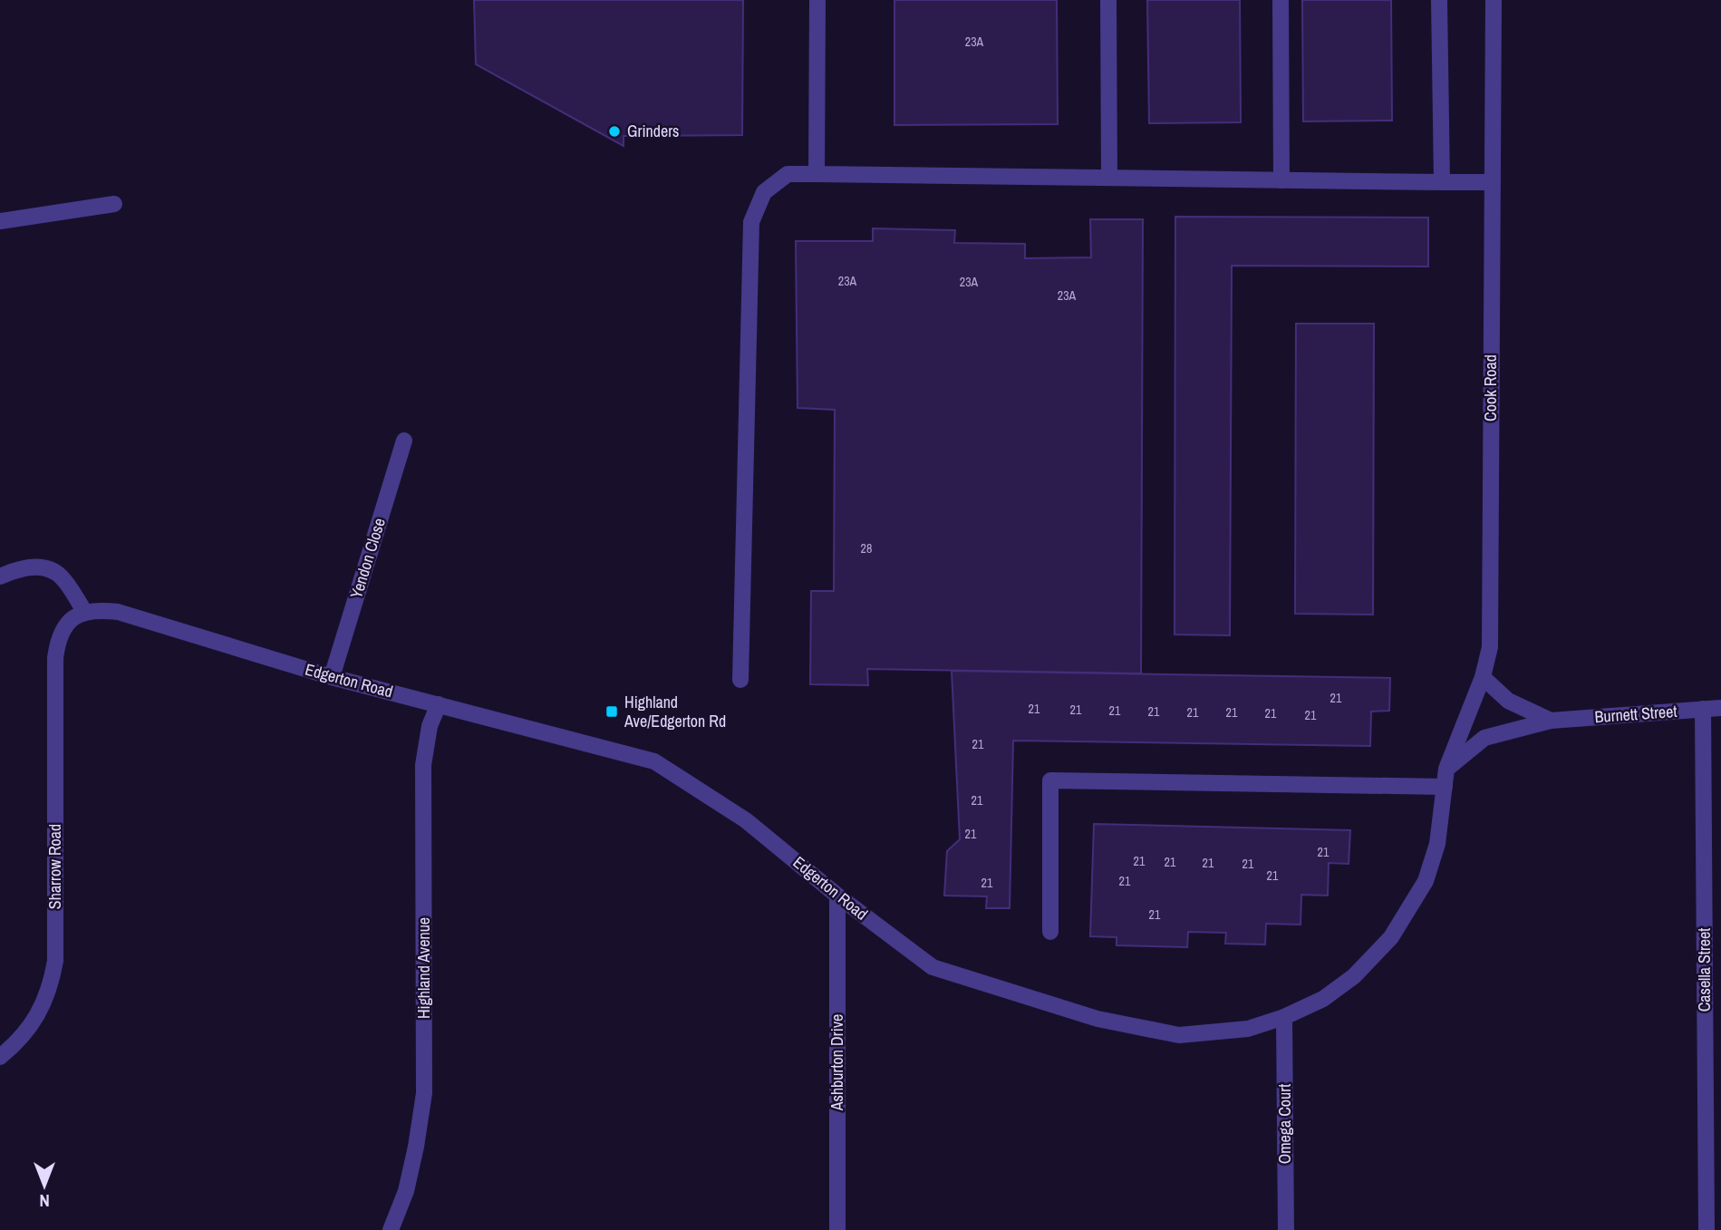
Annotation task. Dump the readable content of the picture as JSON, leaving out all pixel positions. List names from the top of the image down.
{
  "streets": {
    "street": [
      "Cook Road",
      "Yendon Close",
      "Edgerton Road",
      "Burnett Street",
      "Sharrow Road",
      "Highland Avenue",
      "Casella Street",
      "Ashburton Drive",
      "Omega Court"
    ]
  },
  "crossings": [
    ["Cook Road", "Edgerton Road"],
    ["Cook Road", "Burnett Street"],
    ["Yendon Close", "Edgerton Road"],
    ["Edgerton Road", "Burnett Street"],
    ["Edgerton Road", "Sharrow Road"],
    ["Edgerton Road", "Highland Avenue"],
    ["Edgerton Road", "Ashburton Drive"],
    ["Edgerton Road", "Omega Court"],
    ["Burnett Street", "Casella Street"]
  ],
  "places": {
    "other": ["Grinders"],
    "transit": ["Highland Ave/Edgerton Rd"]
  },
  "house_numbers": [
    "23A",
    "23A",
    "23A",
    "23A",
    "28",
    "21",
    "21",
    "21",
    "21",
    "21",
    "21",
    "21",
    "21",
    "21",
    "21",
    "21",
    "21",
    "21",
    "21",
    "21",
    "21",
    "21",
    "21",
    "21",
    "21",
    "21"
  ],
  "north": "bottom"
}
